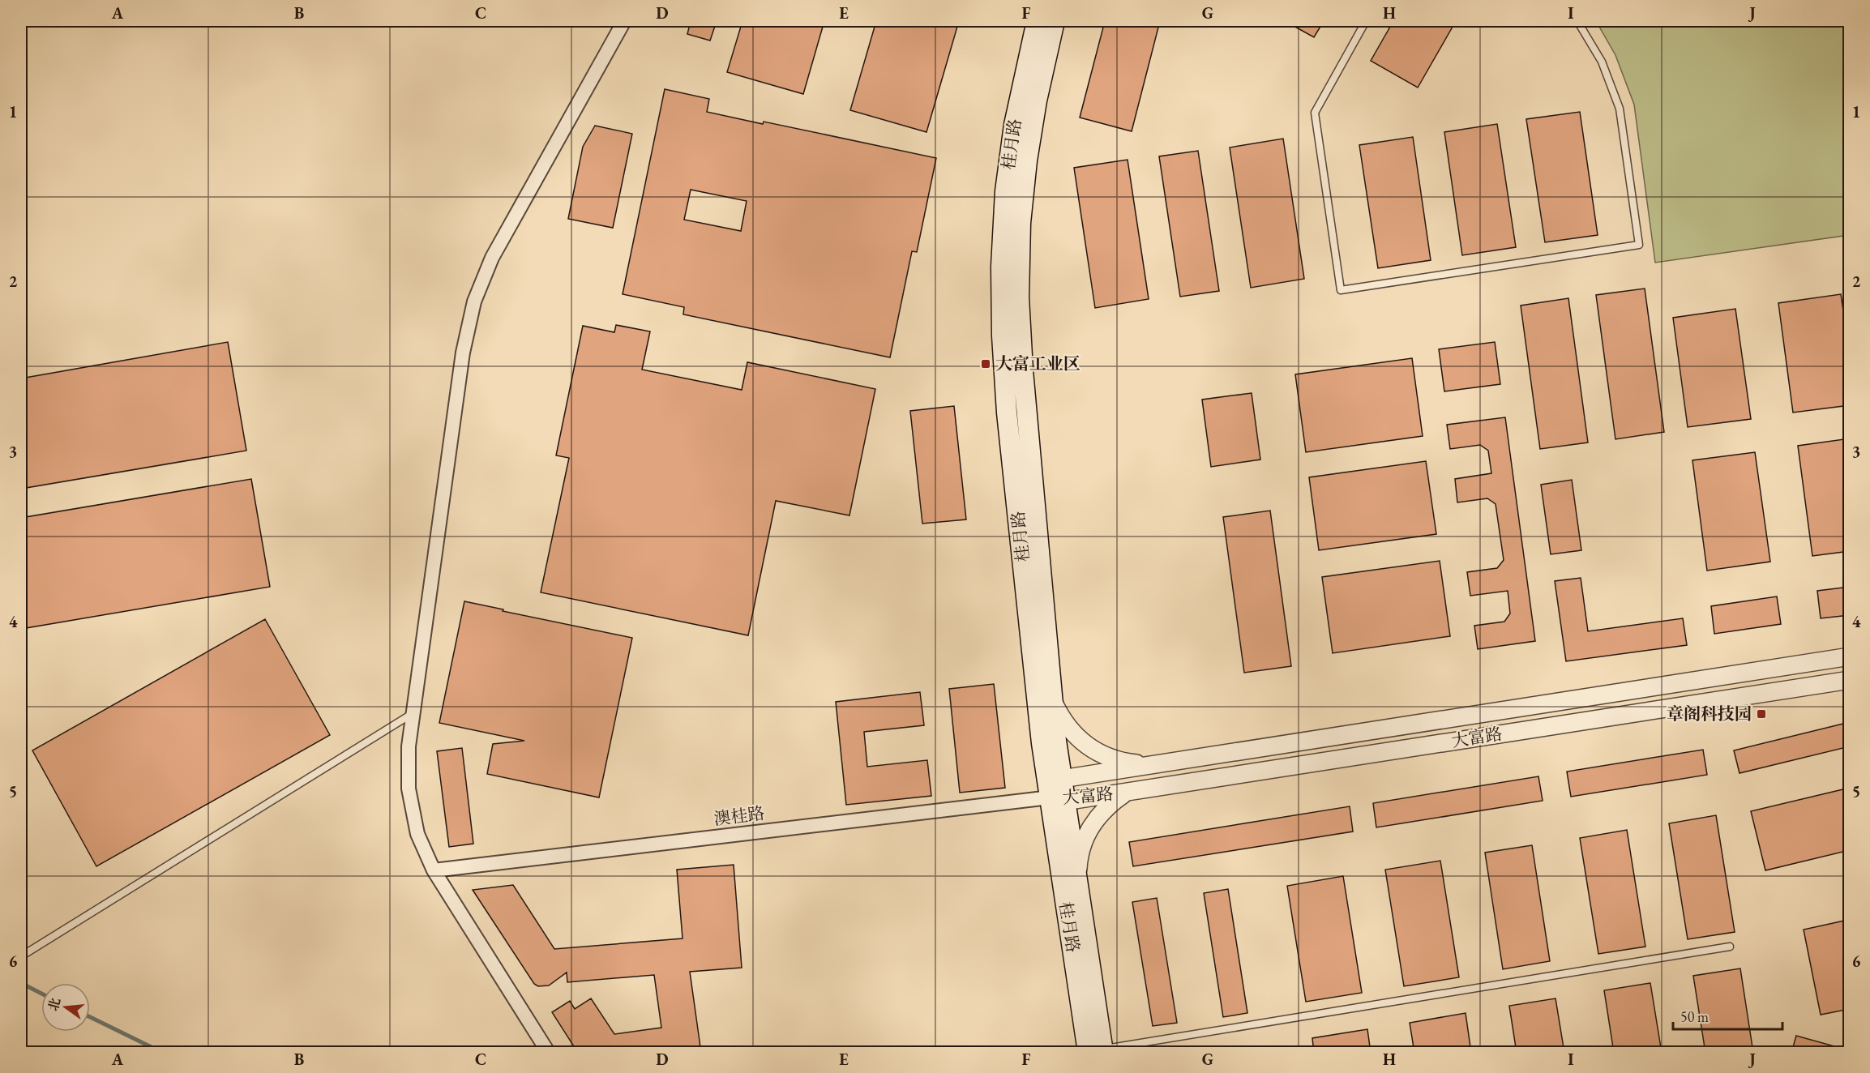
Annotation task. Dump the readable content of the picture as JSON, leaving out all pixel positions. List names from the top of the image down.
{
  "streets": {
    "main road": ["桂月路"],
    "street": ["大富路", "澳桂路"]
  },
  "crossings": [
    ["桂月路", "大富路"],
    ["桂月路", "澳桂路"],
    ["大富路", "澳桂路"]
  ],
  "places": {
    "transit": ["大富工业区", "章阁科技园"]
  },
  "scale_bar": "50 m",
  "north": "left",
  "grid": {
    "columns": [
      "A",
      "B",
      "C",
      "D",
      "E",
      "F",
      "G",
      "H",
      "I",
      "J"
    ],
    "rows": [
      "1",
      "2",
      "3",
      "4",
      "5",
      "6"
    ]
  }
}
